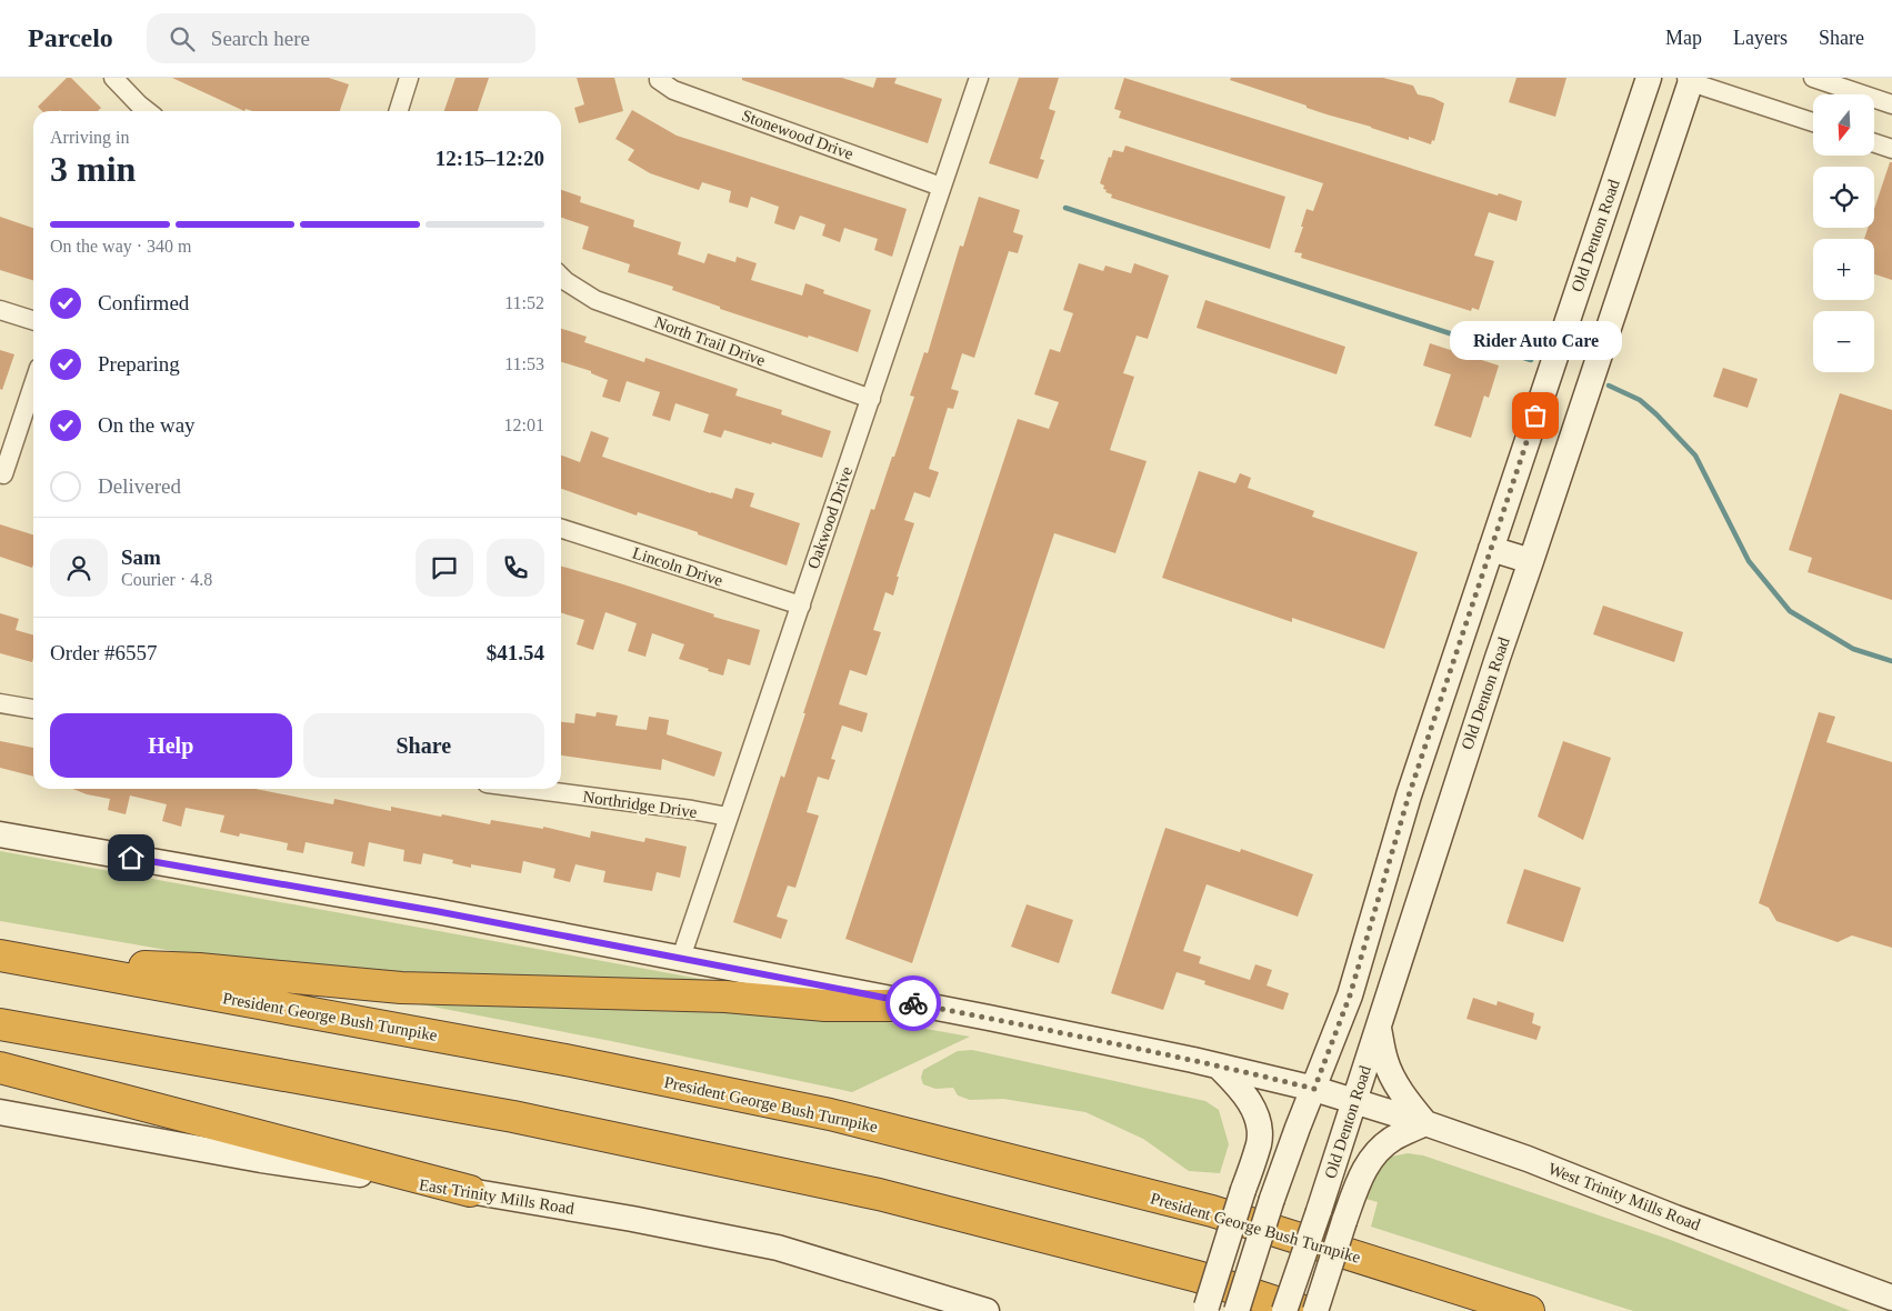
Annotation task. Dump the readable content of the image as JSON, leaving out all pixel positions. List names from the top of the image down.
{
  "streets": {
    "highway": ["President George Bush Turnpike"],
    "main road": ["Old Denton Road", "East Trinity Mills Road", "West Trinity Mills Road"],
    "street": [
      "Stonewood Drive",
      "North Trail Drive",
      "Oakwood Drive",
      "Lincoln Drive",
      "Northridge Drive"
    ]
  },
  "crossings": [
    ["Stonewood Drive", "Oakwood Drive"],
    ["Old Denton Road", "West Trinity Mills Road"],
    ["North Trail Drive", "Oakwood Drive"],
    ["Oakwood Drive", "Lincoln Drive"],
    ["Oakwood Drive", "Northridge Drive"]
  ],
  "places": ["Rider Auto Care"],
  "north": "bottom",
  "page": {
    "header": "Parcelo",
    "search": "Search here",
    "nav": ["Map", "Layers", "Share"],
    "map_buttons": ["+", "−"],
    "heading": ["3 min", "Arriving in", "12:15–12:20"],
    "panel": [
      "Sam",
      "Courier · 4.8",
      "Order #6557",
      "$41.54"
    ],
    "bar": "On the way · 340 m",
    "list": [
      ["Confirmed", "11:52"],
      ["Preparing", "11:53"],
      ["On the way", "12:01"],
      "Delivered"
    ],
    "bubble": "Rider Auto Care",
    "buttons": ["Help", "Share"]
  }
}
